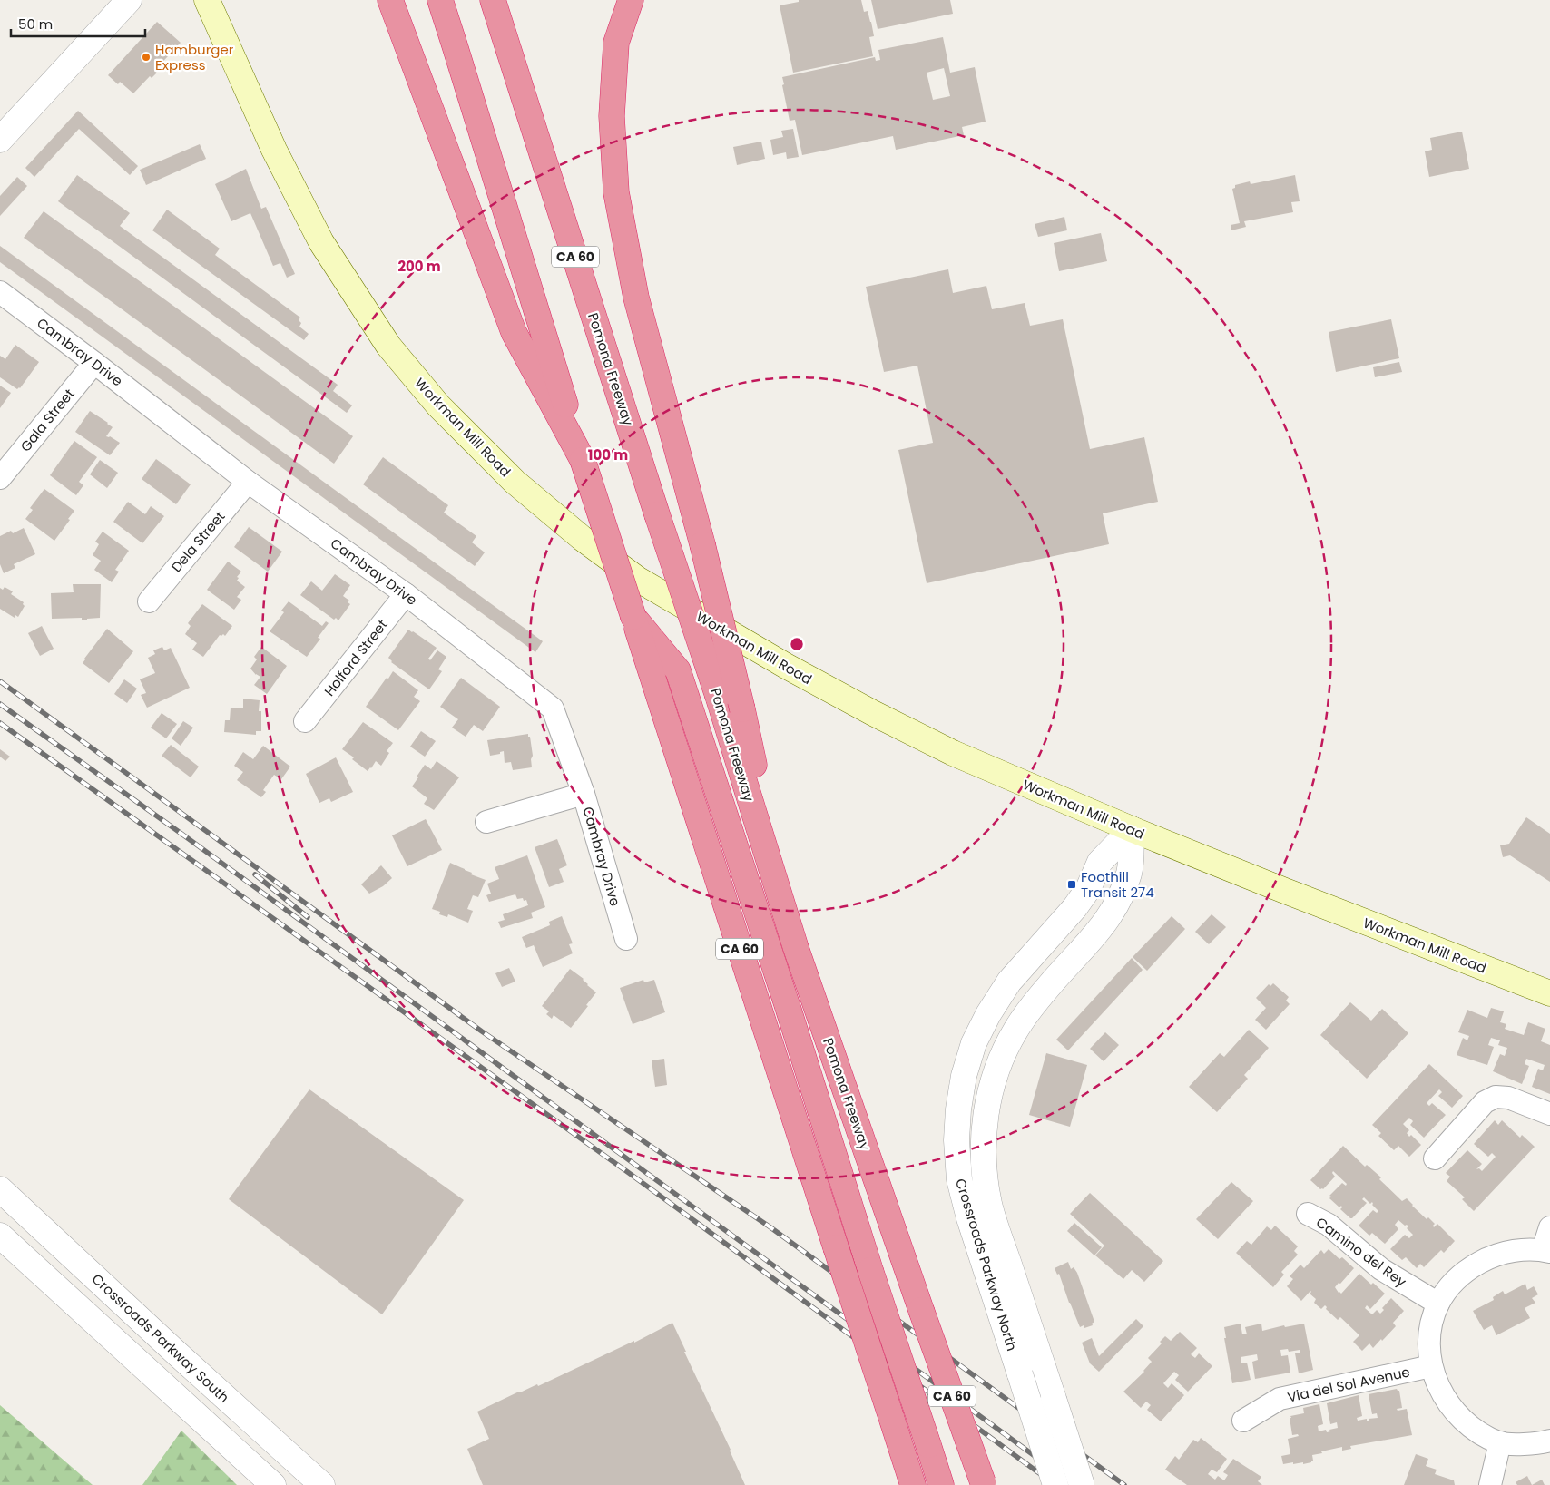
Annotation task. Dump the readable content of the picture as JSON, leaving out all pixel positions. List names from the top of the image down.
{
  "streets": {
    "highway": ["CA 60", "Pomona Freeway"],
    "main road": ["Workman Mill Road"],
    "street": [
      "Cambray Drive",
      "Gala Street",
      "Dela Street",
      "Holford Street",
      "Camino del Rey",
      "Crossroads Parkway North",
      "Crossroads Parkway South",
      "Via del Sol Avenue"
    ]
  },
  "crossings": [
    ["Cambray Drive", "Gala Street"],
    ["Cambray Drive", "Dela Street"],
    ["Cambray Drive", "Holford Street"],
    ["Workman Mill Road", "Crossroads Parkway North"]
  ],
  "places": {
    "other": ["Hamburger Express"],
    "transit": ["Foothill Transit 274"]
  },
  "scale_bar": "50 m",
  "rings": ["200 m", "100 m"]
}
